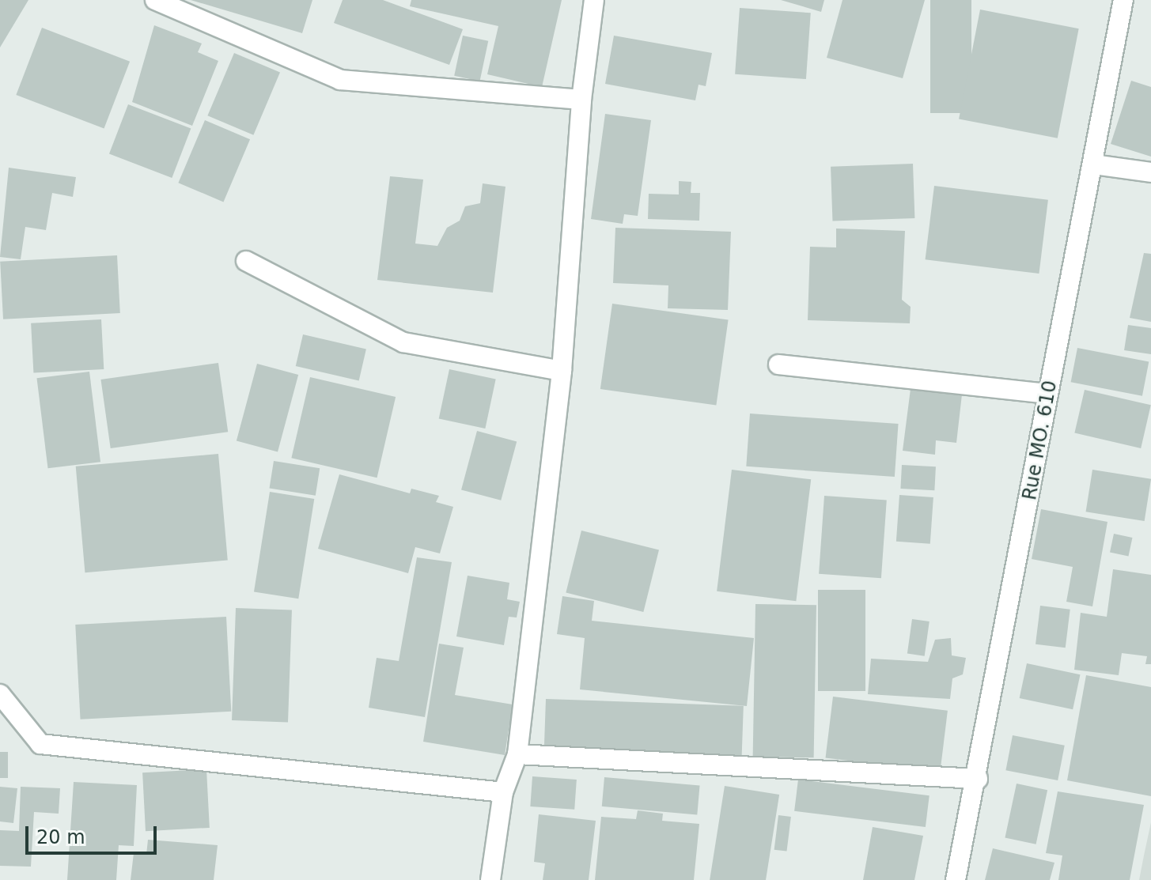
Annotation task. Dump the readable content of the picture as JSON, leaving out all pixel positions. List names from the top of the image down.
{
  "streets": {
    "street": ["Rue MO. 610"]
  },
  "scale_bar": "20 m"
}
